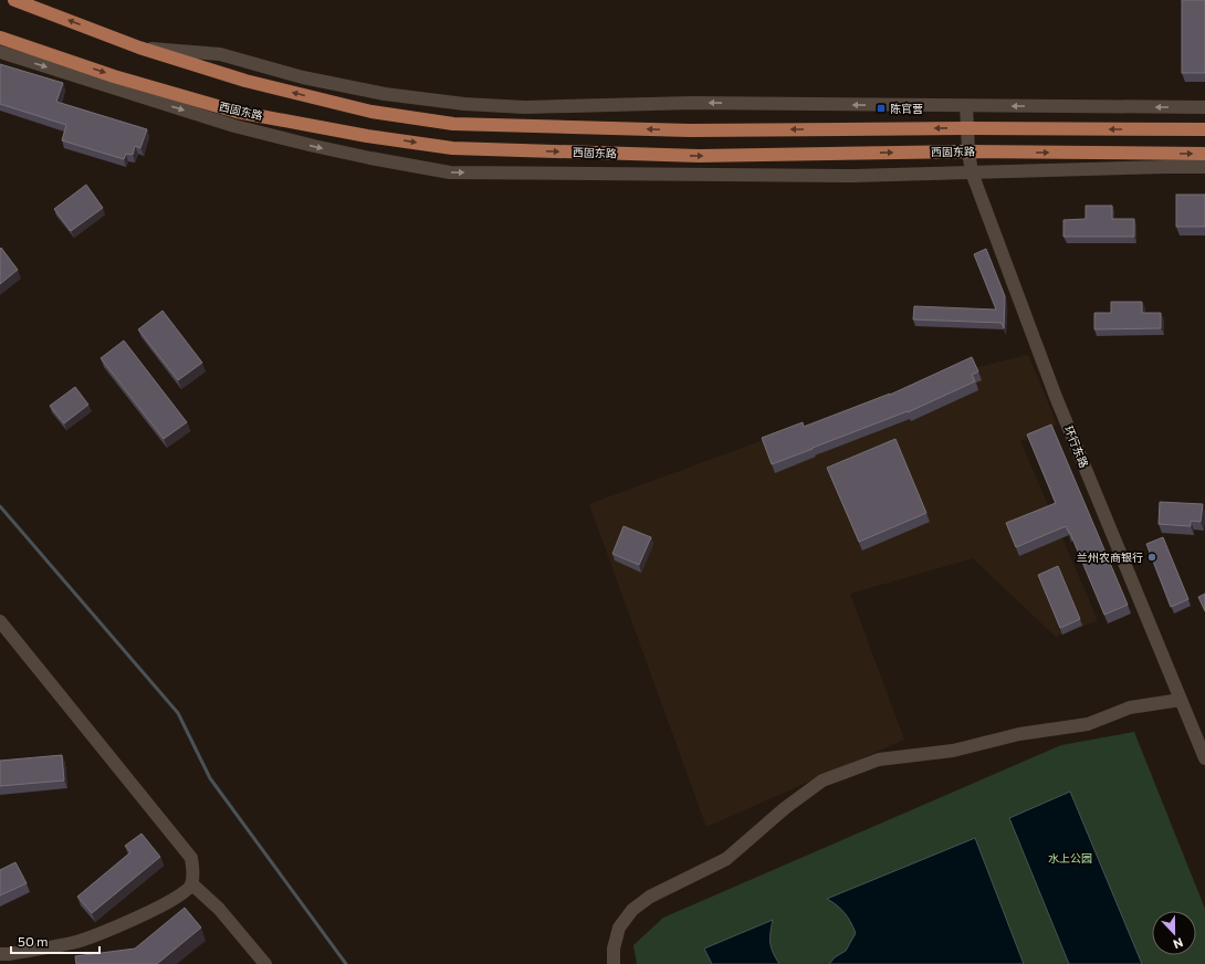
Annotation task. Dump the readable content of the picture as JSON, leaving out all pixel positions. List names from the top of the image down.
{
  "streets": {
    "main road": ["西固东路"],
    "street": ["环行东路"]
  },
  "crossings": [
    ["西固东路", "环行东路"]
  ],
  "parks": ["水上公园"],
  "places": {
    "transit": ["陈官营"],
    "other": ["兰州农商银行"]
  },
  "scale_bar": "50 m",
  "north": "bottom"
}
